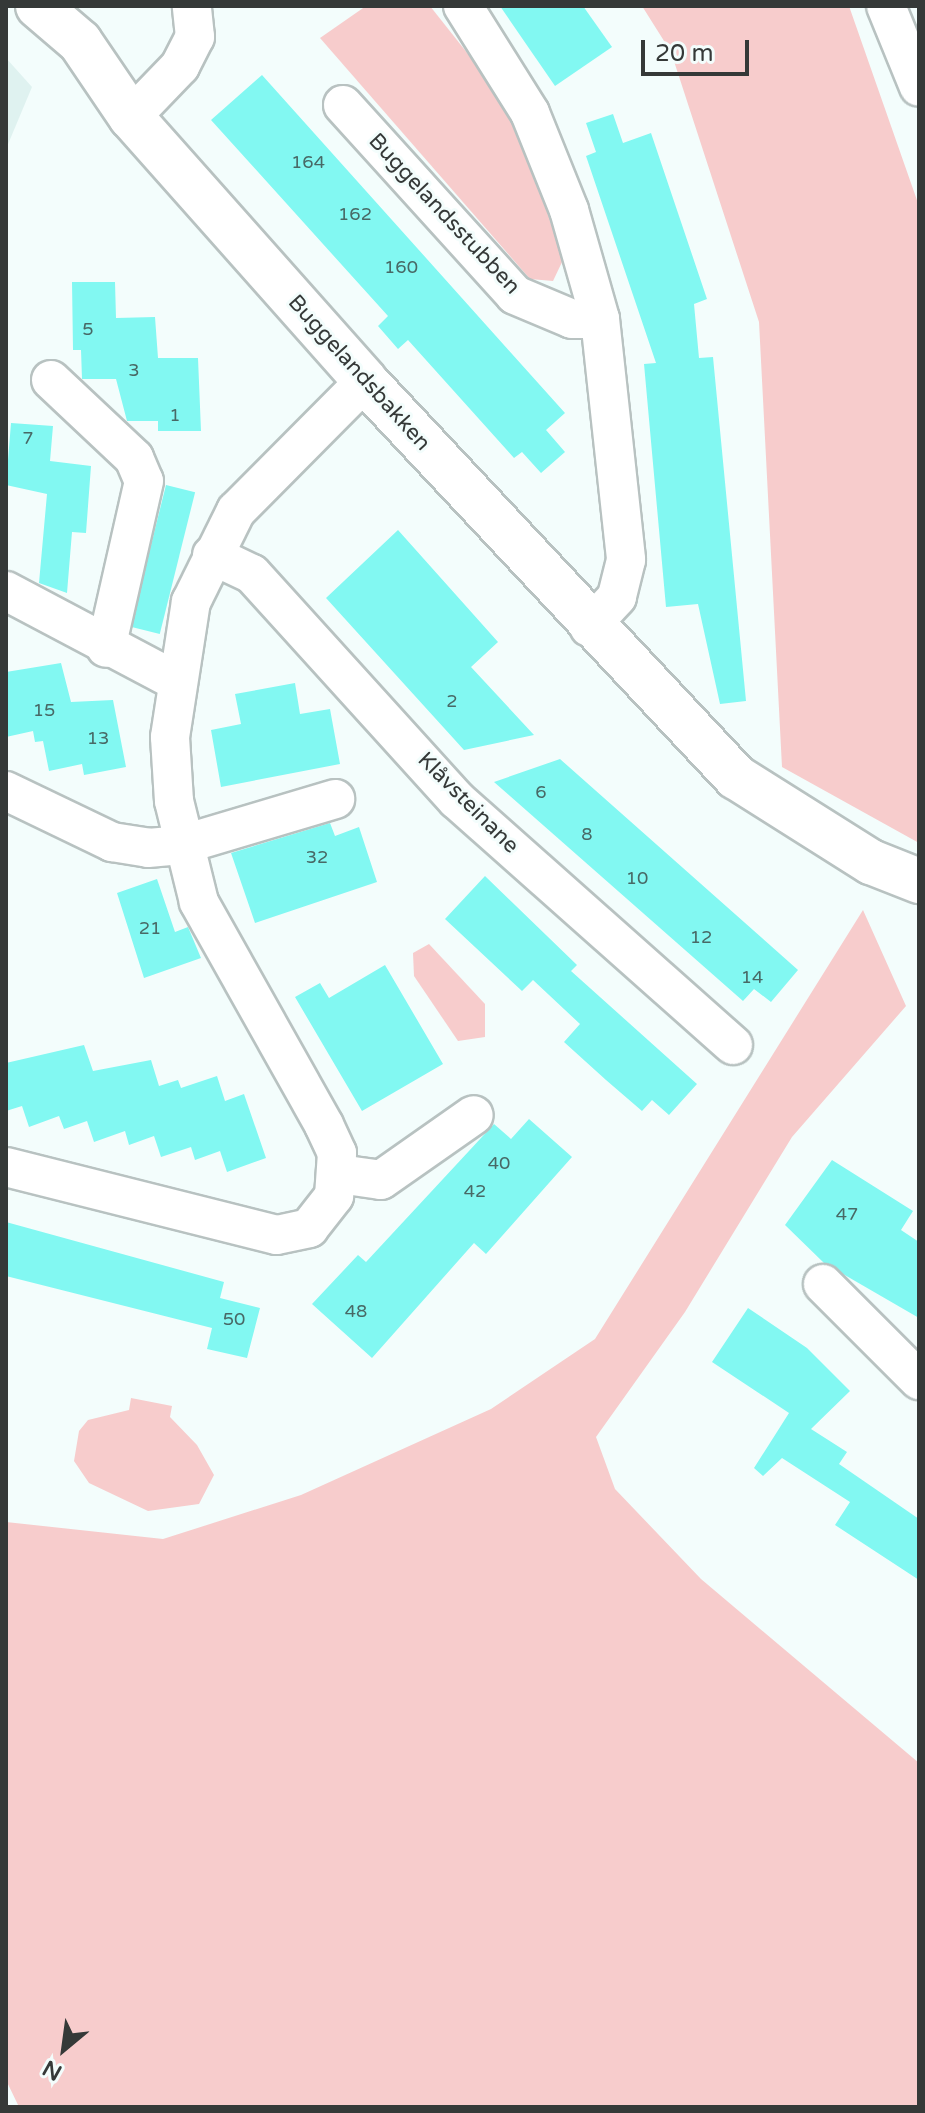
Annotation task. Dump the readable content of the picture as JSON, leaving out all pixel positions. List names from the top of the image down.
{
  "streets": {
    "street": ["Buggelandsstubben", "Buggelandsbakken", "Klåvsteinane"]
  },
  "house_numbers": [
    "164",
    "162",
    "160",
    "5",
    "3",
    "1",
    "7",
    "2",
    "15",
    "13",
    "6",
    "8",
    "32",
    "10",
    "21",
    "12",
    "14",
    "40",
    "42",
    "47",
    "48",
    "50"
  ],
  "scale_bar": "20 m",
  "north": "bottom left"
}
